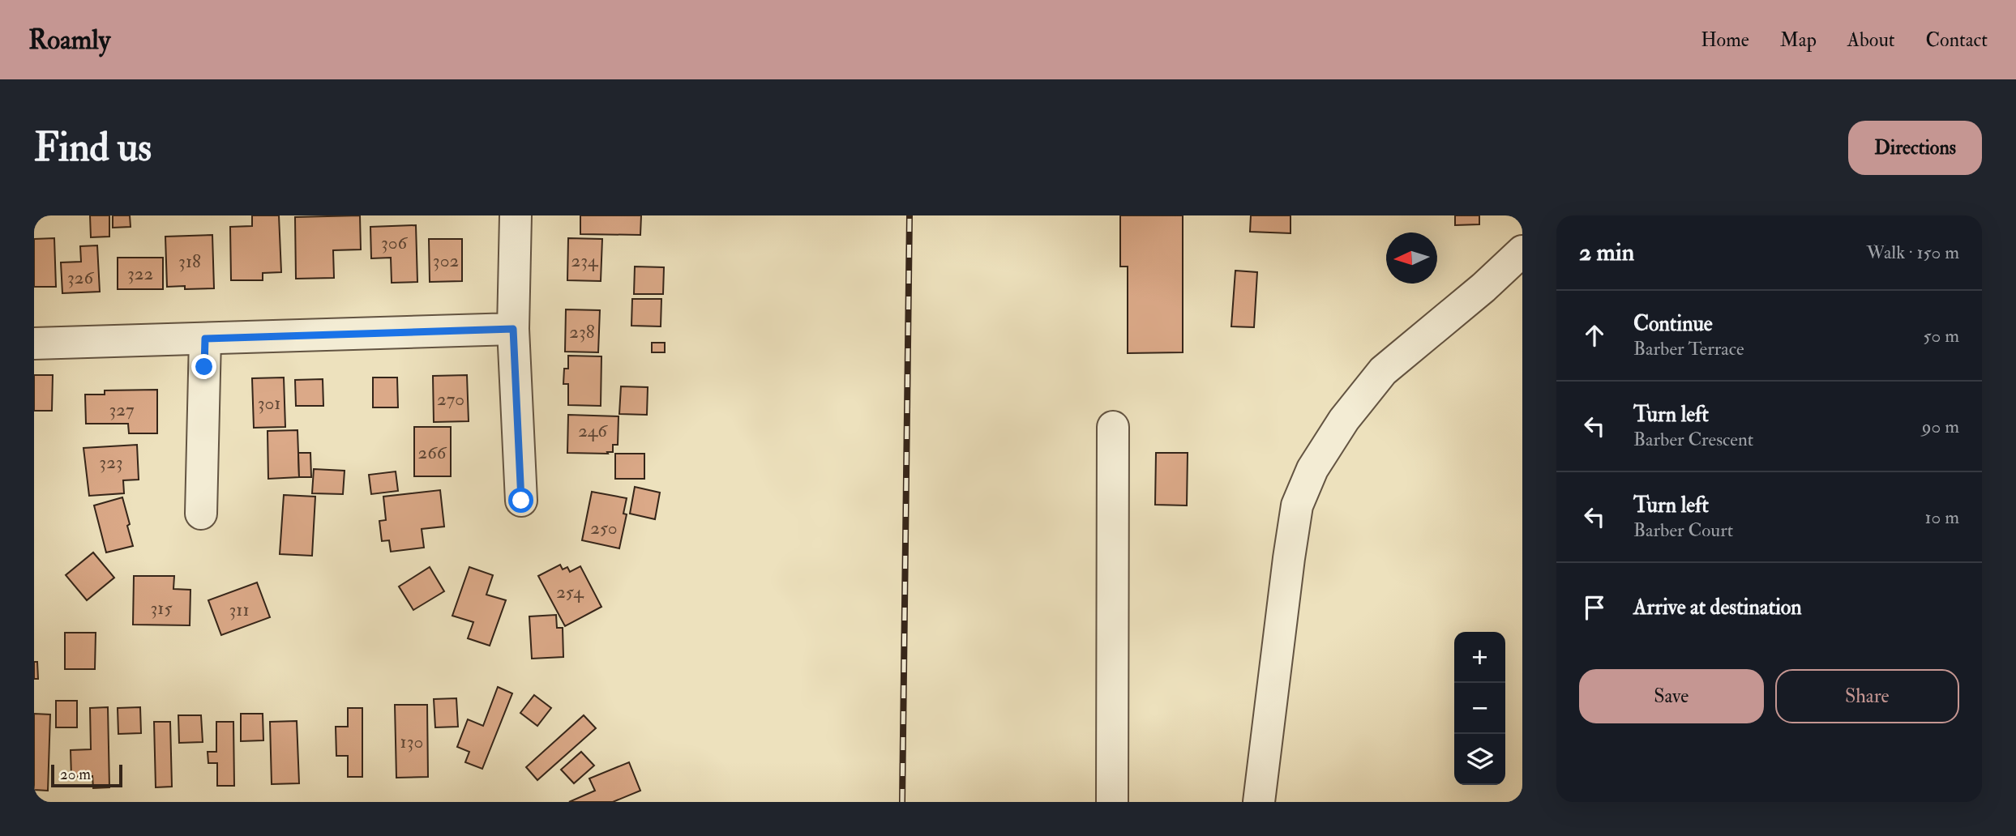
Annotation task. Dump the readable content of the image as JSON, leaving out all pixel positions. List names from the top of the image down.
{
  "house_numbers": [
    "306",
    "302",
    "234",
    "318",
    "322",
    "326",
    "238",
    "270",
    "301",
    "327",
    "246",
    "266",
    "323",
    "250",
    "254",
    "315",
    "311",
    "130"
  ],
  "scale_bar": "20 m",
  "north": "left",
  "page": {
    "header": "Roamly",
    "nav": [
      "Home",
      "Map",
      "About",
      "Contact"
    ],
    "buttons": [
      "Directions",
      ["Save", "Share"]
    ],
    "title": "Find us",
    "heading": ["2 min", "Walk · 150 m"],
    "list": [
      ["Continue", "Barber Terrace", "50 m"],
      ["Turn left", "Barber Crescent", "90 m"],
      ["Turn left", "Barber Court", "10 m"],
      "Arrive at destination"
    ],
    "map_buttons": ["+", "−"],
    "scale": "20 m"
  }
}
